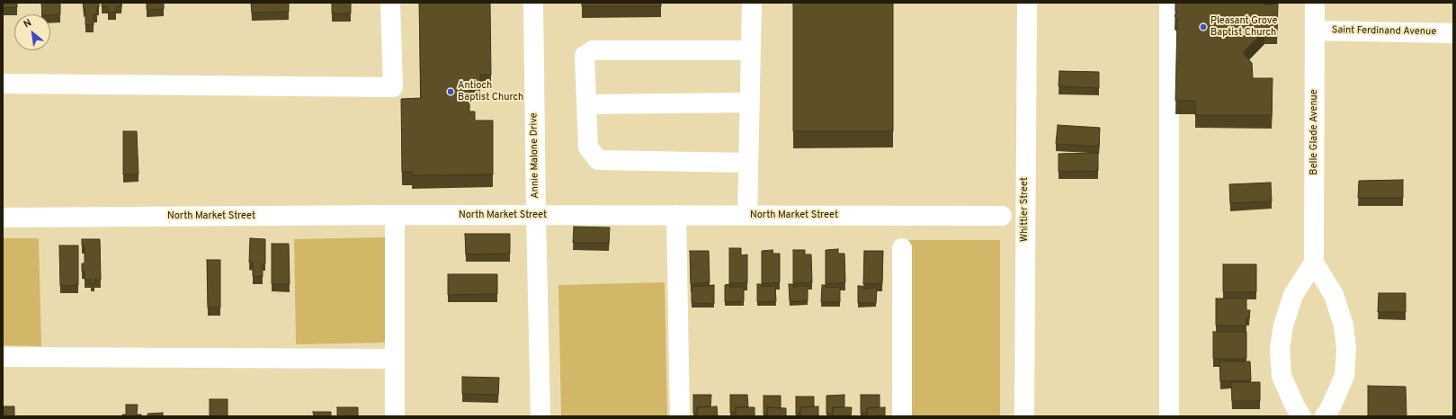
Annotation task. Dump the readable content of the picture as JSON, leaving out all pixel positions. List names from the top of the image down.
{
  "streets": {
    "street": [
      "Saint Ferdinand Avenue",
      "Belle Glade Avenue",
      "Annie Malone Drive",
      "Whittier Street",
      "North Market Street"
    ]
  },
  "crossings": [
    ["Saint Ferdinand Avenue", "Belle Glade Avenue"],
    ["Annie Malone Drive", "North Market Street"]
  ],
  "places": ["Pleasant Grove Baptist Church", "Antioch Baptist Church"],
  "north": "top left"
}
